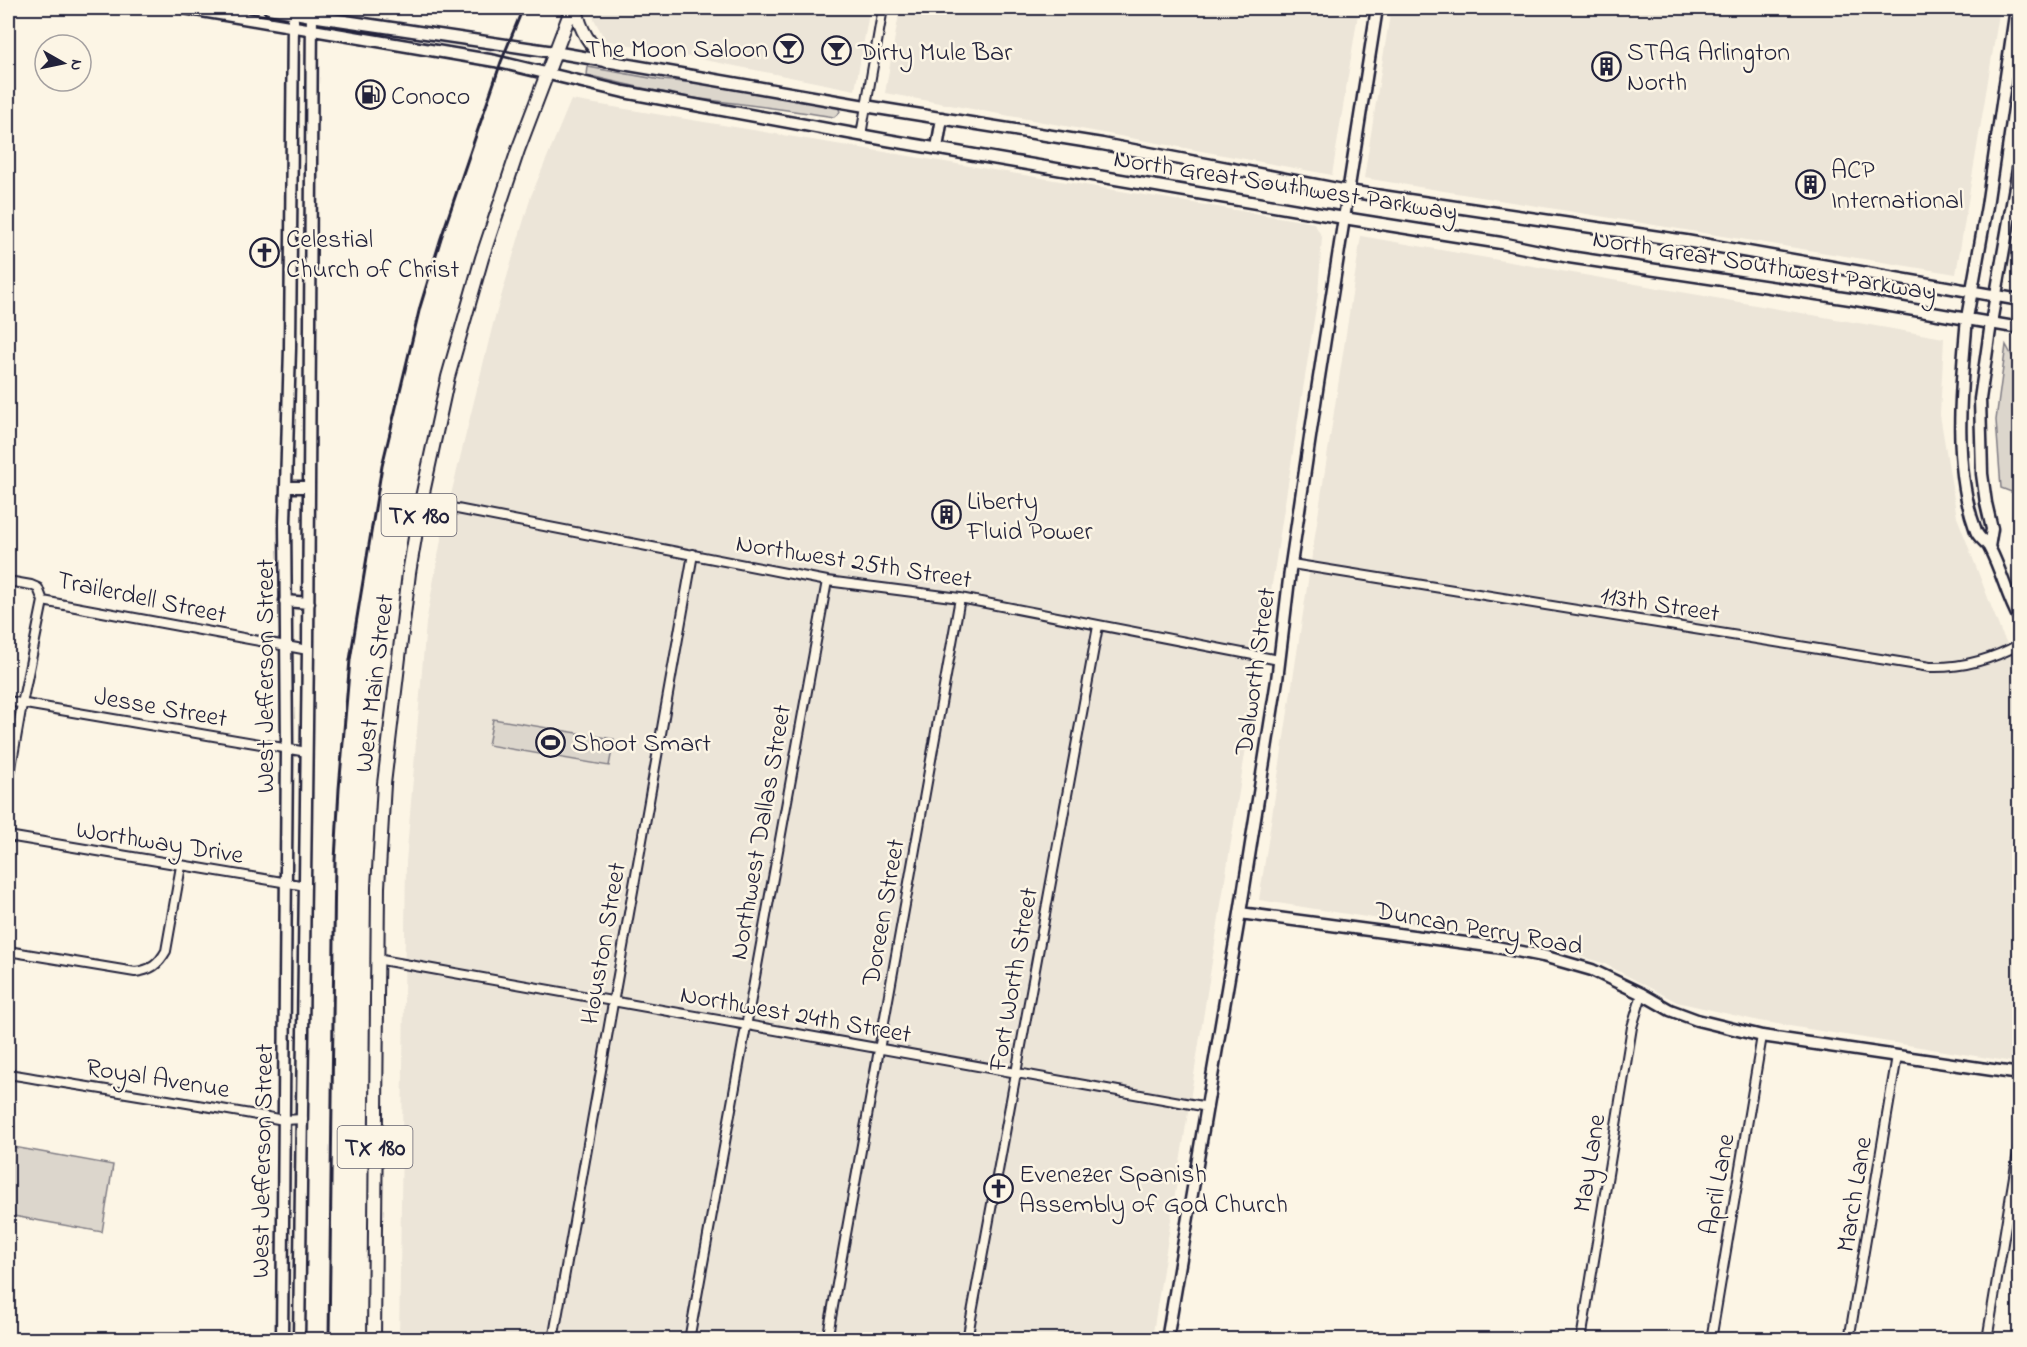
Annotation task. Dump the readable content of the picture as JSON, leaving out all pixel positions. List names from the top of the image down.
{
  "streets": {
    "main road": [
      "North Great Southwest Parkway",
      "TX 180",
      "Dalworth Street",
      "West Jefferson Street",
      "West Main Street",
      "Duncan Perry Road"
    ],
    "street": [
      "Northwest 25th Street",
      "Trailerdell Street",
      "113th Street",
      "Jesse Street",
      "Northwest Dallas Street",
      "Worthway Drive",
      "Doreen Street",
      "Houston Street",
      "Fort Worth Street",
      "Northwest 24th Street",
      "Royal Avenue",
      "May Lane",
      "April Lane",
      "March Lane"
    ]
  },
  "crossings": [
    ["North Great Southwest Parkway", "TX 180"],
    ["North Great Southwest Parkway", "Dalworth Street"],
    ["North Great Southwest Parkway", "West Jefferson Street"],
    ["North Great Southwest Parkway", "West Main Street"],
    ["TX 180", "West Main Street"],
    ["Northwest 25th Street", "Dalworth Street"],
    ["Northwest 25th Street", "West Main Street"],
    ["Northwest 25th Street", "Northwest Dallas Street"],
    ["Northwest 25th Street", "Doreen Street"],
    ["Northwest 25th Street", "Houston Street"],
    ["Northwest 25th Street", "Fort Worth Street"],
    ["Trailerdell Street", "West Jefferson Street"],
    ["113th Street", "Dalworth Street"],
    ["Dalworth Street", "Duncan Perry Road"],
    ["Dalworth Street", "Northwest 24th Street"],
    ["West Jefferson Street", "Jesse Street"],
    ["West Jefferson Street", "Worthway Drive"],
    ["West Jefferson Street", "Royal Avenue"],
    ["West Main Street", "Northwest 24th Street"],
    ["Northwest Dallas Street", "Northwest 24th Street"],
    ["Doreen Street", "Northwest 24th Street"],
    ["Duncan Perry Road", "May Lane"],
    ["Duncan Perry Road", "April Lane"],
    ["Duncan Perry Road", "March Lane"],
    ["Houston Street", "Northwest 24th Street"],
    ["Fort Worth Street", "Northwest 24th Street"]
  ],
  "places": {
    "bar": ["The Moon Saloon", "Dirty Mule Bar"],
    "building": ["STAG Arlington North", "ACP International", "Liberty Fluid Power"],
    "fuel station": ["Conoco"],
    "church": ["Celestial Church of Christ", "Evenezer Spanish Assembly of God Church"],
    "sports": ["Shoot Smart"]
  },
  "north": "right"
}
